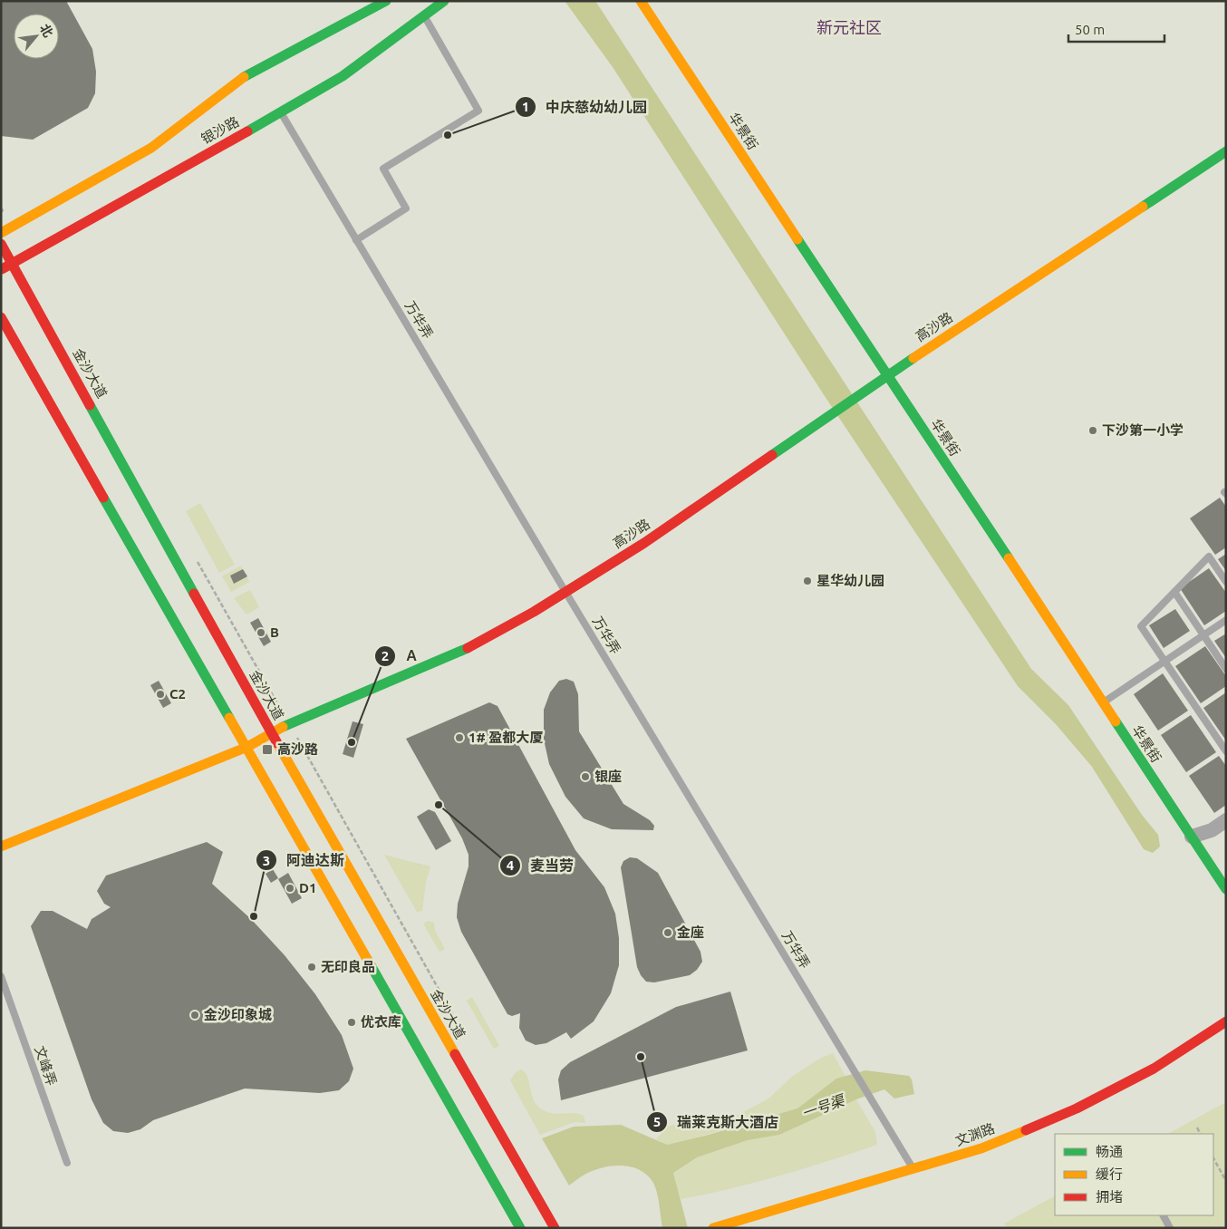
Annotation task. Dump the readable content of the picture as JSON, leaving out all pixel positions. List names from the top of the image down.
{
  "streets": {
    "street": [
      "银沙路",
      "华景街",
      "高沙路",
      "金沙大道",
      "文渊路"
    ],
    "lane": ["万华弄", "文峰弄"]
  },
  "crossings": [
    ["银沙路", "万华弄"],
    ["银沙路", "金沙大道"],
    ["华景街", "高沙路"],
    ["万华弄", "高沙路"],
    ["万华弄", "文渊路"],
    ["高沙路", "金沙大道"]
  ],
  "districts": ["新元社区"],
  "water": ["一号渠"],
  "places": {
    "other": [
      "中庆慈幼幼儿园",
      "下沙第一小学",
      "星华幼儿园",
      "B",
      "C2",
      "1# 盈都大厦",
      "A",
      "银座",
      "麦当劳",
      "D1",
      "阿迪达斯",
      "金座",
      "无印良品",
      "金沙印象城",
      "优衣库",
      "瑞莱克斯大酒店"
    ],
    "transit": ["高沙路"]
  },
  "legend": ["畅通", "缓行", "拥堵"],
  "scale_bar": "50 m",
  "north": "top right"
}
